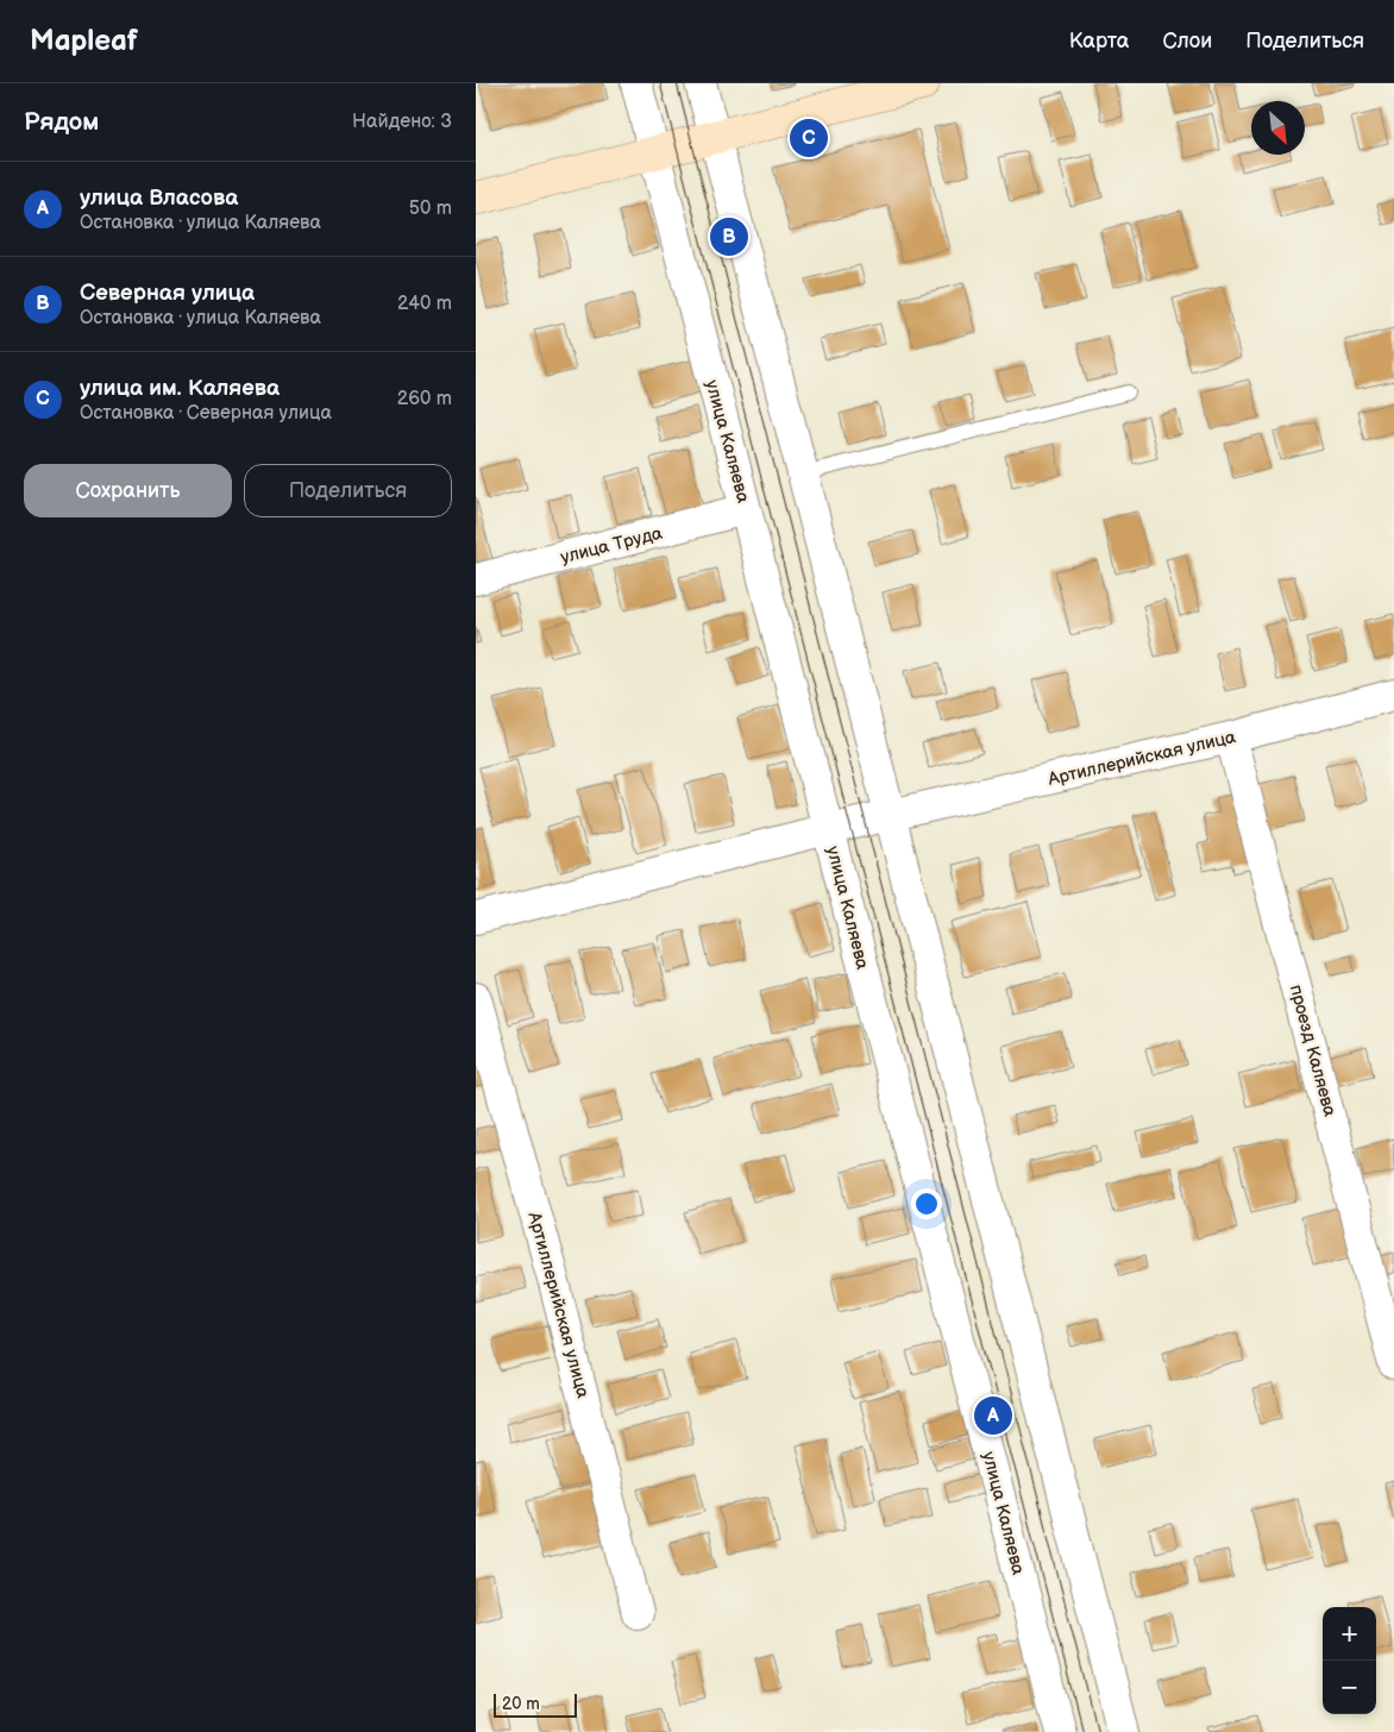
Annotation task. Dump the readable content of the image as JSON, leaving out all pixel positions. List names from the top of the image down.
{
  "streets": {
    "street": [
      "улица Каляева",
      "улица Труда",
      "Артиллерийская улица",
      "проезд Каляева"
    ]
  },
  "crossings": [
    ["улица Каляева", "улица Труда"],
    ["улица Каляева", "Артиллерийская улица"],
    ["Артиллерийская улица", "проезд Каляева"]
  ],
  "scale_bar": "20 m",
  "north": "bottom right",
  "page": {
    "header": "Mapleaf",
    "nav": ["Карта", "Слои", "Поделиться"],
    "heading": ["Рядом", "Найдено: 3"],
    "pins": ["C", "B", "A"],
    "list": [
      {
        "mark": "A",
        "name": "улица Власова",
        "note": "Остановка · улица Каляева",
        "value": "50 m"
      },
      {
        "mark": "B",
        "name": "Северная улица",
        "note": "Остановка · улица Каляева",
        "value": "240 m"
      },
      {
        "mark": "C",
        "name": "улица им. Каляева",
        "note": "Остановка · Северная улица",
        "value": "260 m"
      }
    ],
    "buttons": ["Сохранить", "Поделиться"],
    "map_buttons": ["+", "−"],
    "scale": "20 m"
  }
}
